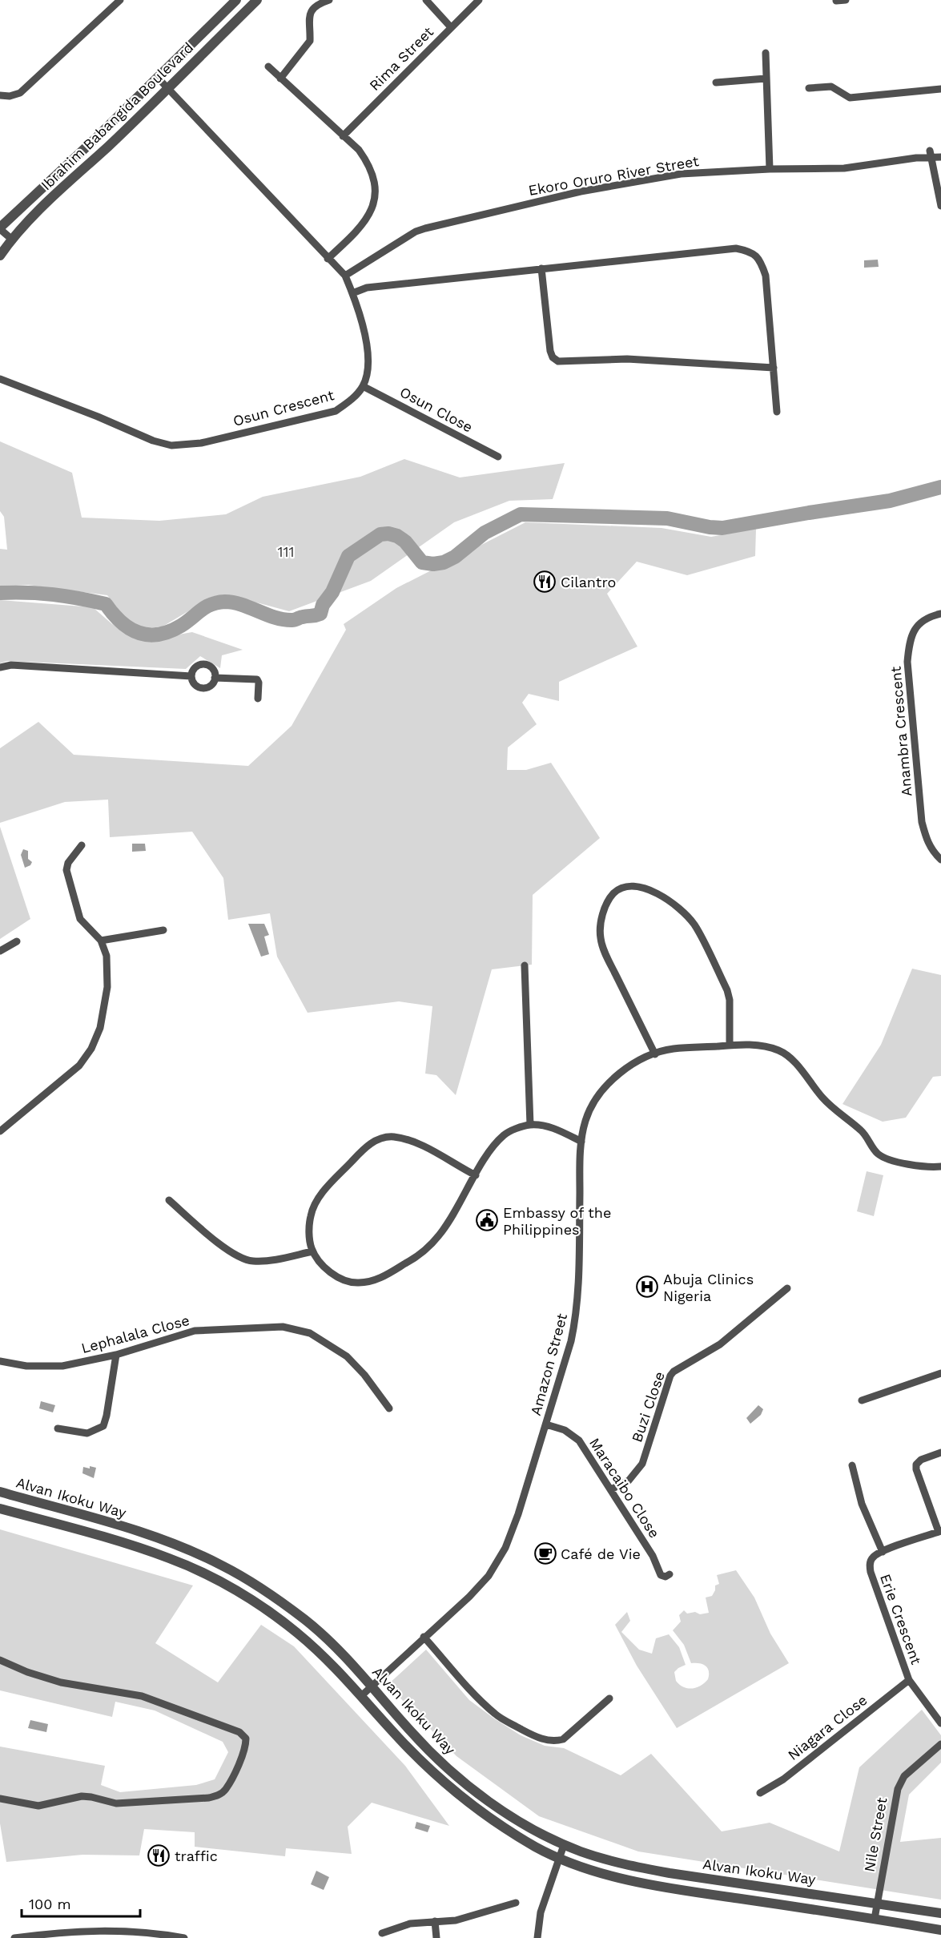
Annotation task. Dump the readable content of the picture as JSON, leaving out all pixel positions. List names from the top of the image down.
{
  "streets": {
    "street": [
      "Rima Street",
      "Ibrahim Babangida Boulevard",
      "Ekoro Oruro River Street",
      "Osun Crescent",
      "Osun Close",
      "Anambra Crescent",
      "Lephalala Close",
      "Amazon Street",
      "Buzi Close",
      "Maracaibo Close",
      "Alvan Ikoku Way",
      "Erie Crescent",
      "Niagara Close",
      "Nile Street"
    ]
  },
  "crossings": [
    ["Osun Crescent", "Osun Close"],
    ["Amazon Street", "Maracaibo Close"],
    ["Amazon Street", "Alvan Ikoku Way"],
    ["Buzi Close", "Maracaibo Close"],
    ["Alvan Ikoku Way", "Nile Street"],
    ["Erie Crescent", "Niagara Close"]
  ],
  "parks": ["111"],
  "places": {
    "restaurant": ["Cilantro", "traffic"],
    "public building": ["Embassy of the Philippines"],
    "hospital": ["Abuja Clinics Nigeria"],
    "cafe": ["Café de Vie"]
  },
  "scale_bar": "100 m"
}
